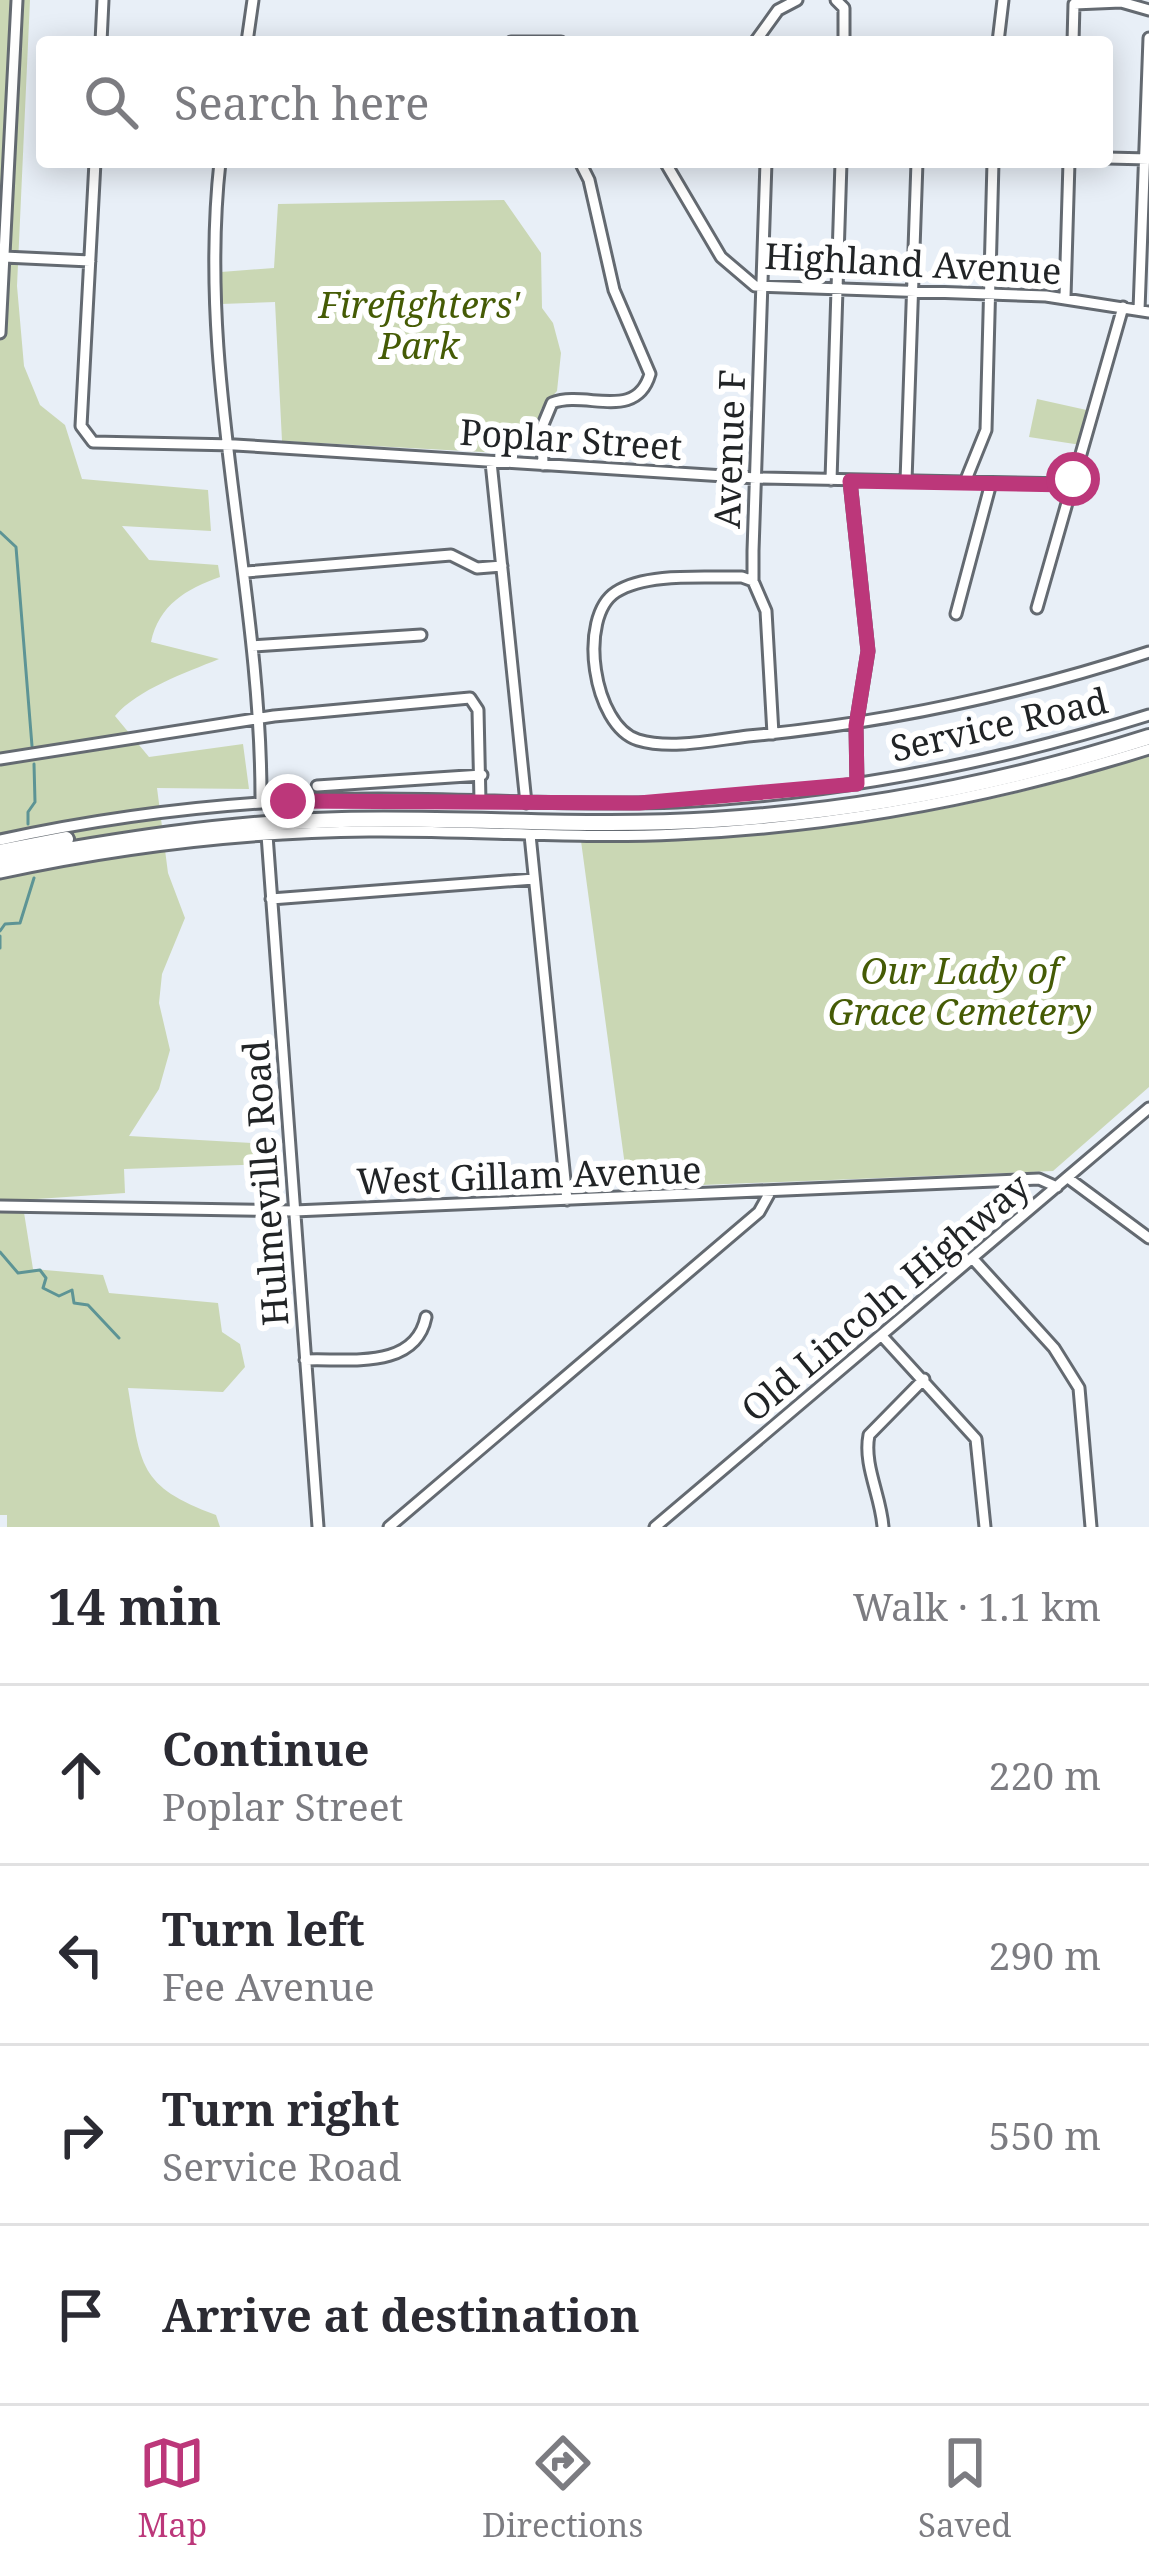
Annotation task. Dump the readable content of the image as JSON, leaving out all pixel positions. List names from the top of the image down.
{
  "streets": {
    "street": [
      "Highland Avenue",
      "Poplar Street",
      "Avenue F",
      "Service Road",
      "West Gillam Avenue",
      "Hulmeville Road",
      "Old Lincoln Highway"
    ]
  },
  "crossings": [
    ["Highland Avenue", "Avenue F"],
    ["Poplar Street", "Avenue F"],
    ["Service Road", "Hulmeville Road"],
    ["West Gillam Avenue", "Hulmeville Road"],
    ["West Gillam Avenue", "Old Lincoln Highway"]
  ],
  "parks": ["Firefighters' Park", "Our Lady of Grace Cemetery"],
  "page": {
    "search": "Search here",
    "heading": ["14 min", "Walk · 1.1 km"],
    "list": [
      ["Continue", "Poplar Street", "220 m"],
      ["Turn left", "Fee Avenue", "290 m"],
      ["Turn right", "Service Road", "550 m"],
      "Arrive at destination"
    ],
    "nav": ["Map", "Directions", "Saved"]
  }
}
